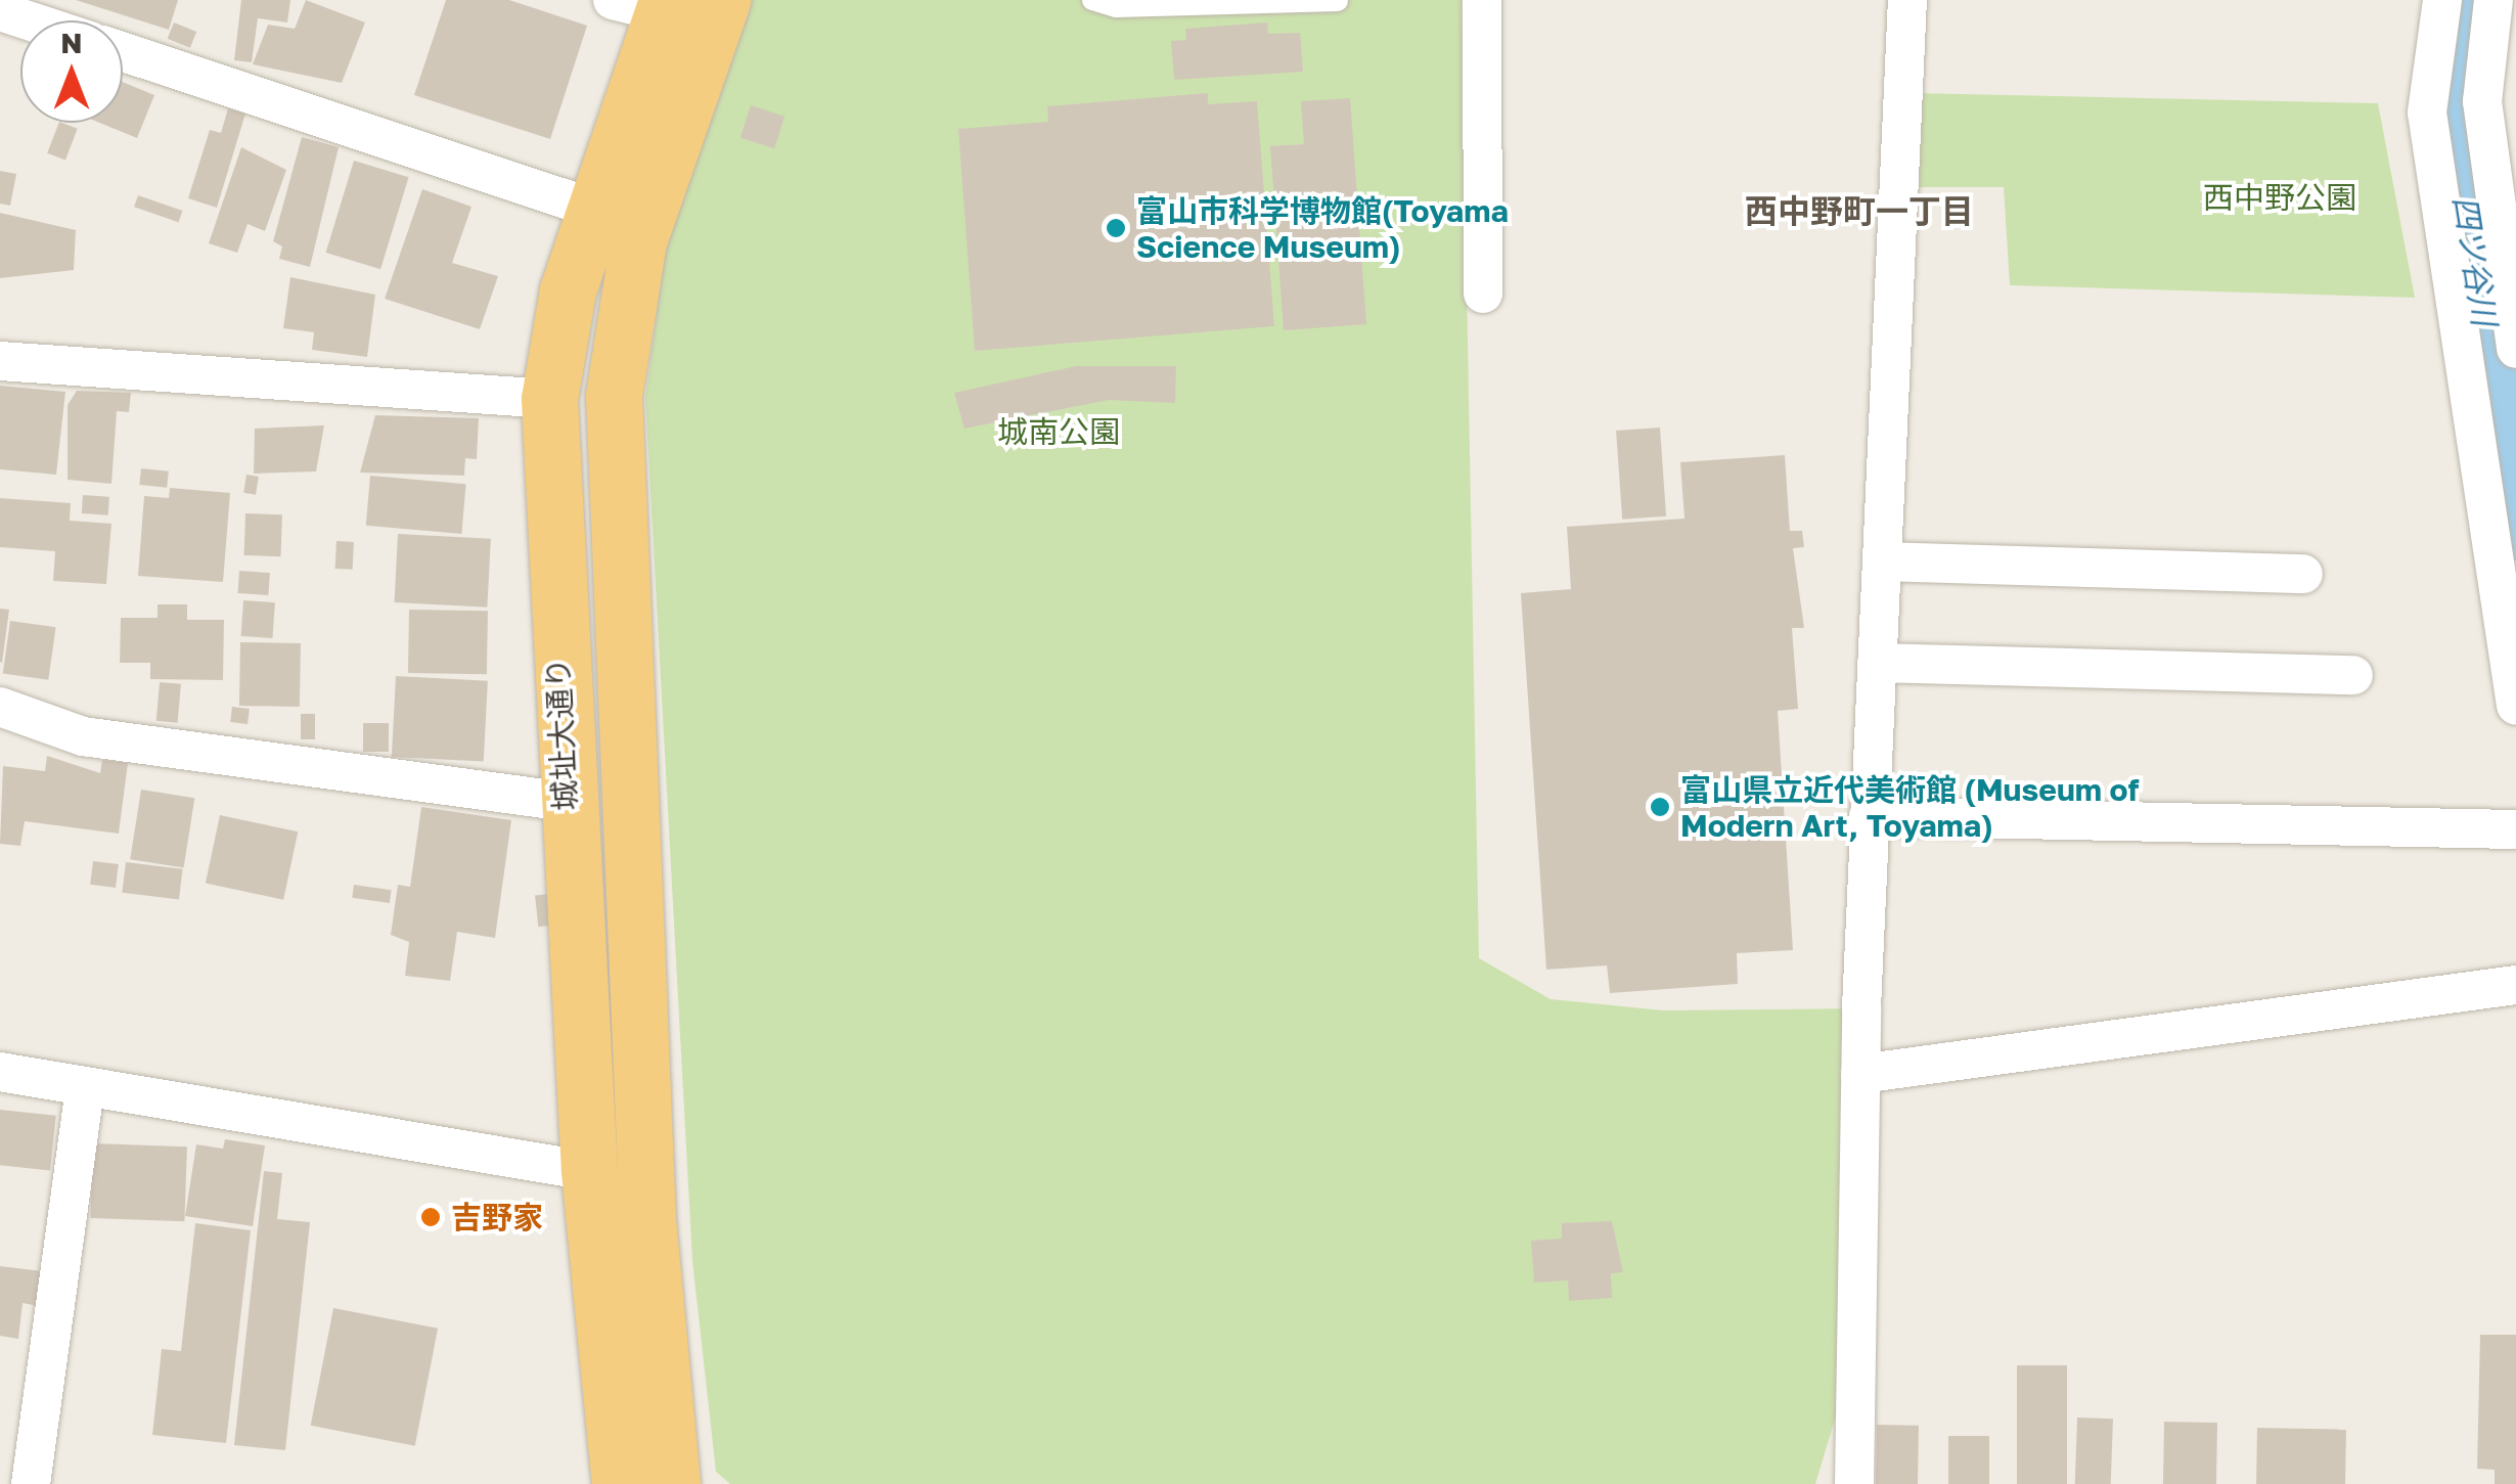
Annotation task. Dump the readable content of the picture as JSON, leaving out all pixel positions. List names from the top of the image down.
{
  "streets": {
    "highway": ["城址大通り"]
  },
  "districts": ["西中野町一丁目"],
  "water": ["四ツ谷川"],
  "parks": ["西中野公園", "城南公園"],
  "places": ["富山市科学博物館(Toyama Science Museum)", "富山県立近代美術館 (Museum of Modern Art, Toyama)", "吉野家"],
  "north": "top"
}
